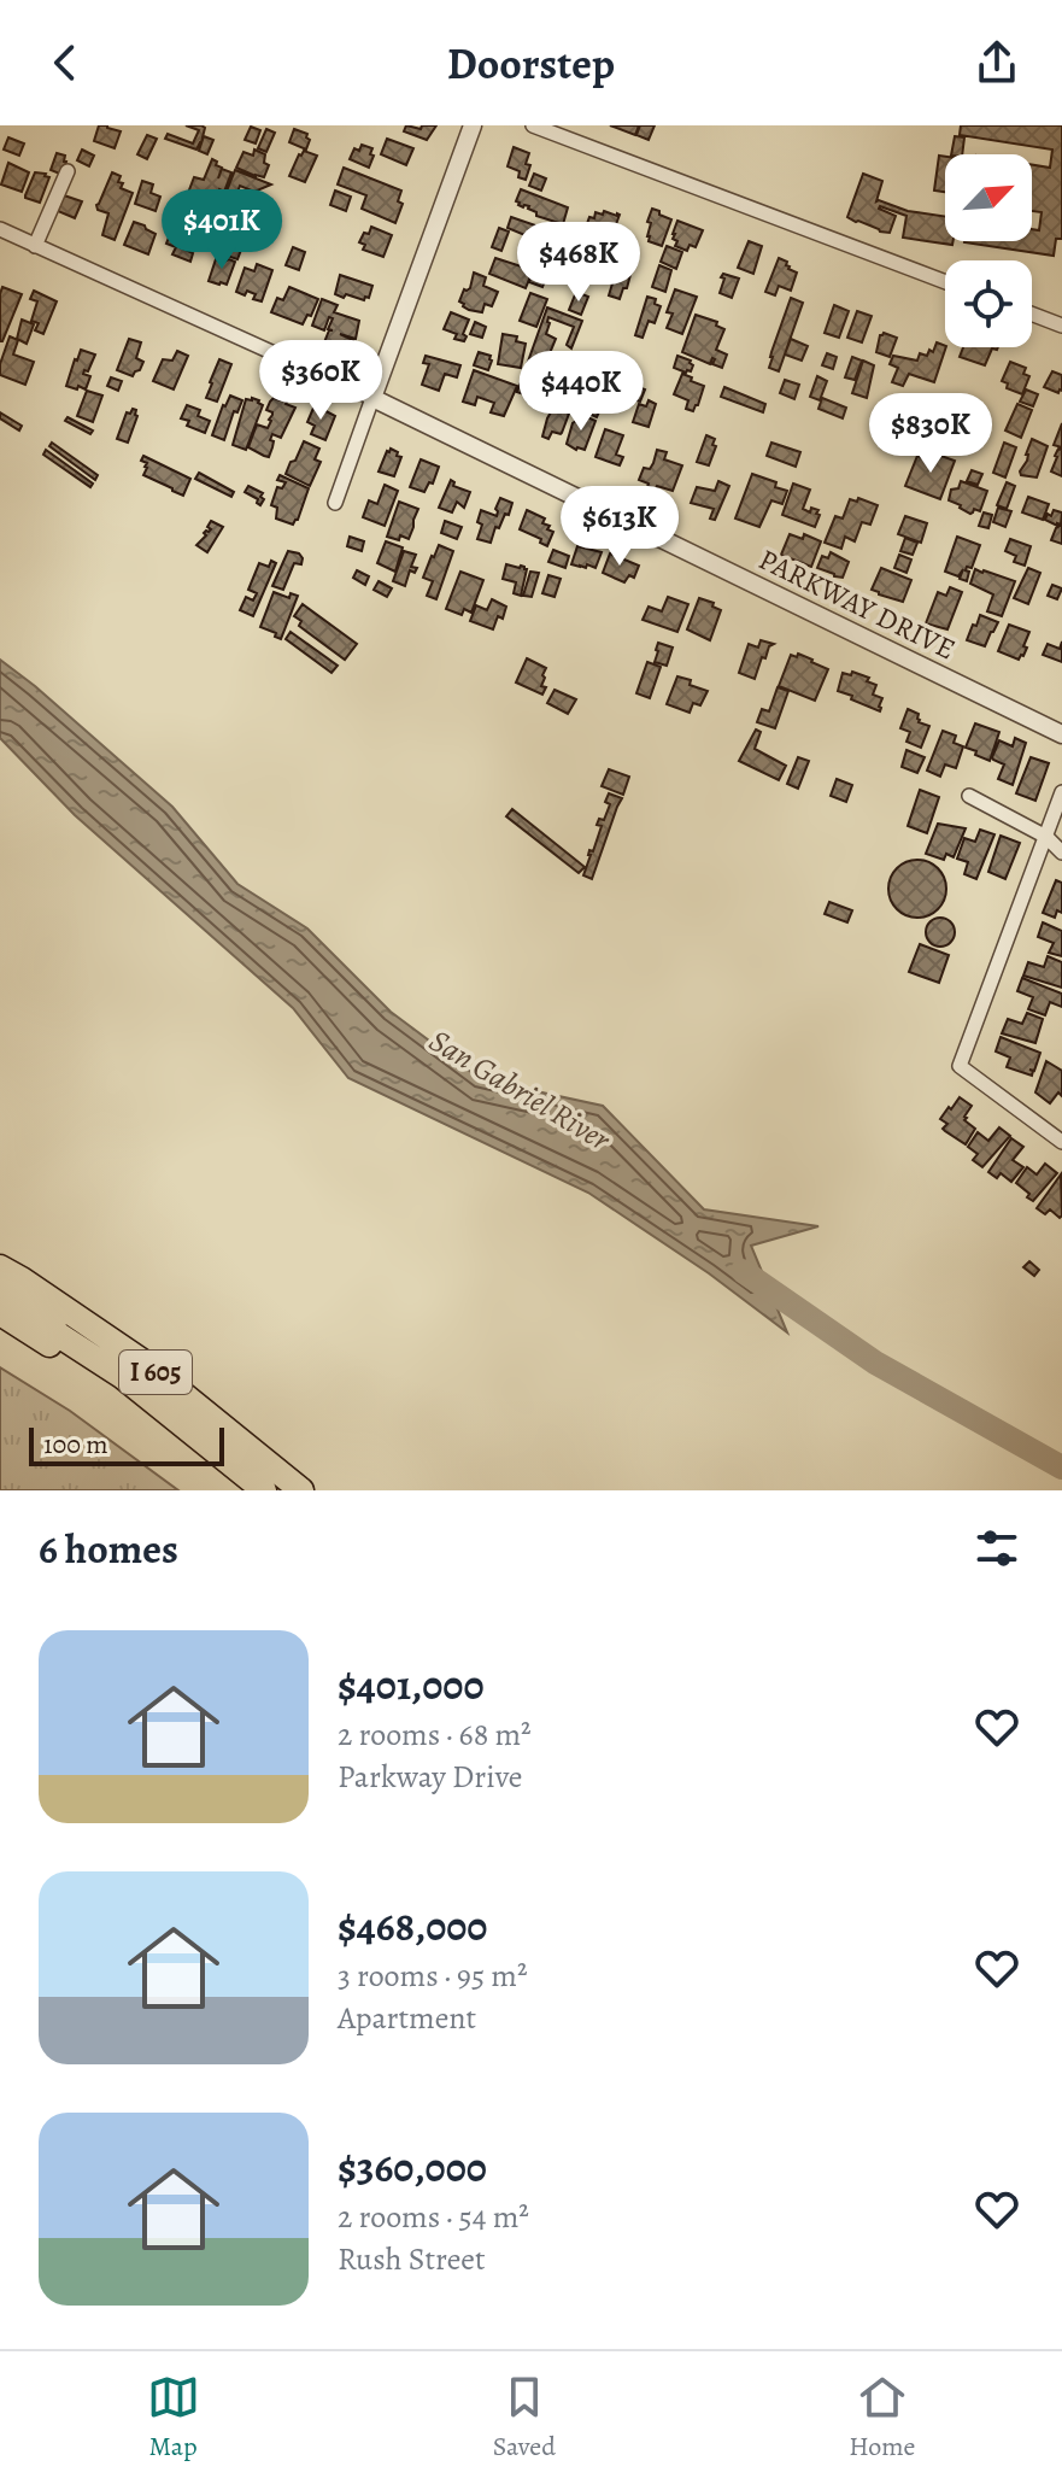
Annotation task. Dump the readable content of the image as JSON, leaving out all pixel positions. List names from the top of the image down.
{
  "streets": {
    "highway": ["I 605"],
    "street": ["PARKWAY DRIVE"]
  },
  "water": ["San Gabriel River"],
  "scale_bar": "100 m",
  "north": "top right",
  "page": {
    "header": "Doorstep",
    "price": [
      "$401K",
      "$468K",
      "$360K",
      "$440K",
      "$830K",
      "$613K"
    ],
    "scale": "100 m",
    "heading": "6 homes",
    "list": [
      {
        "name": "$401,000",
        "note": "2 rooms · 68 m² · Parkway Drive"
      },
      {
        "name": "$468,000",
        "note": "3 rooms · 95 m² · Apartment"
      },
      {
        "name": "$360,000",
        "note": "2 rooms · 54 m² · Rush Street"
      }
    ],
    "tabs": ["Map", "Saved", "Home"]
  }
}
